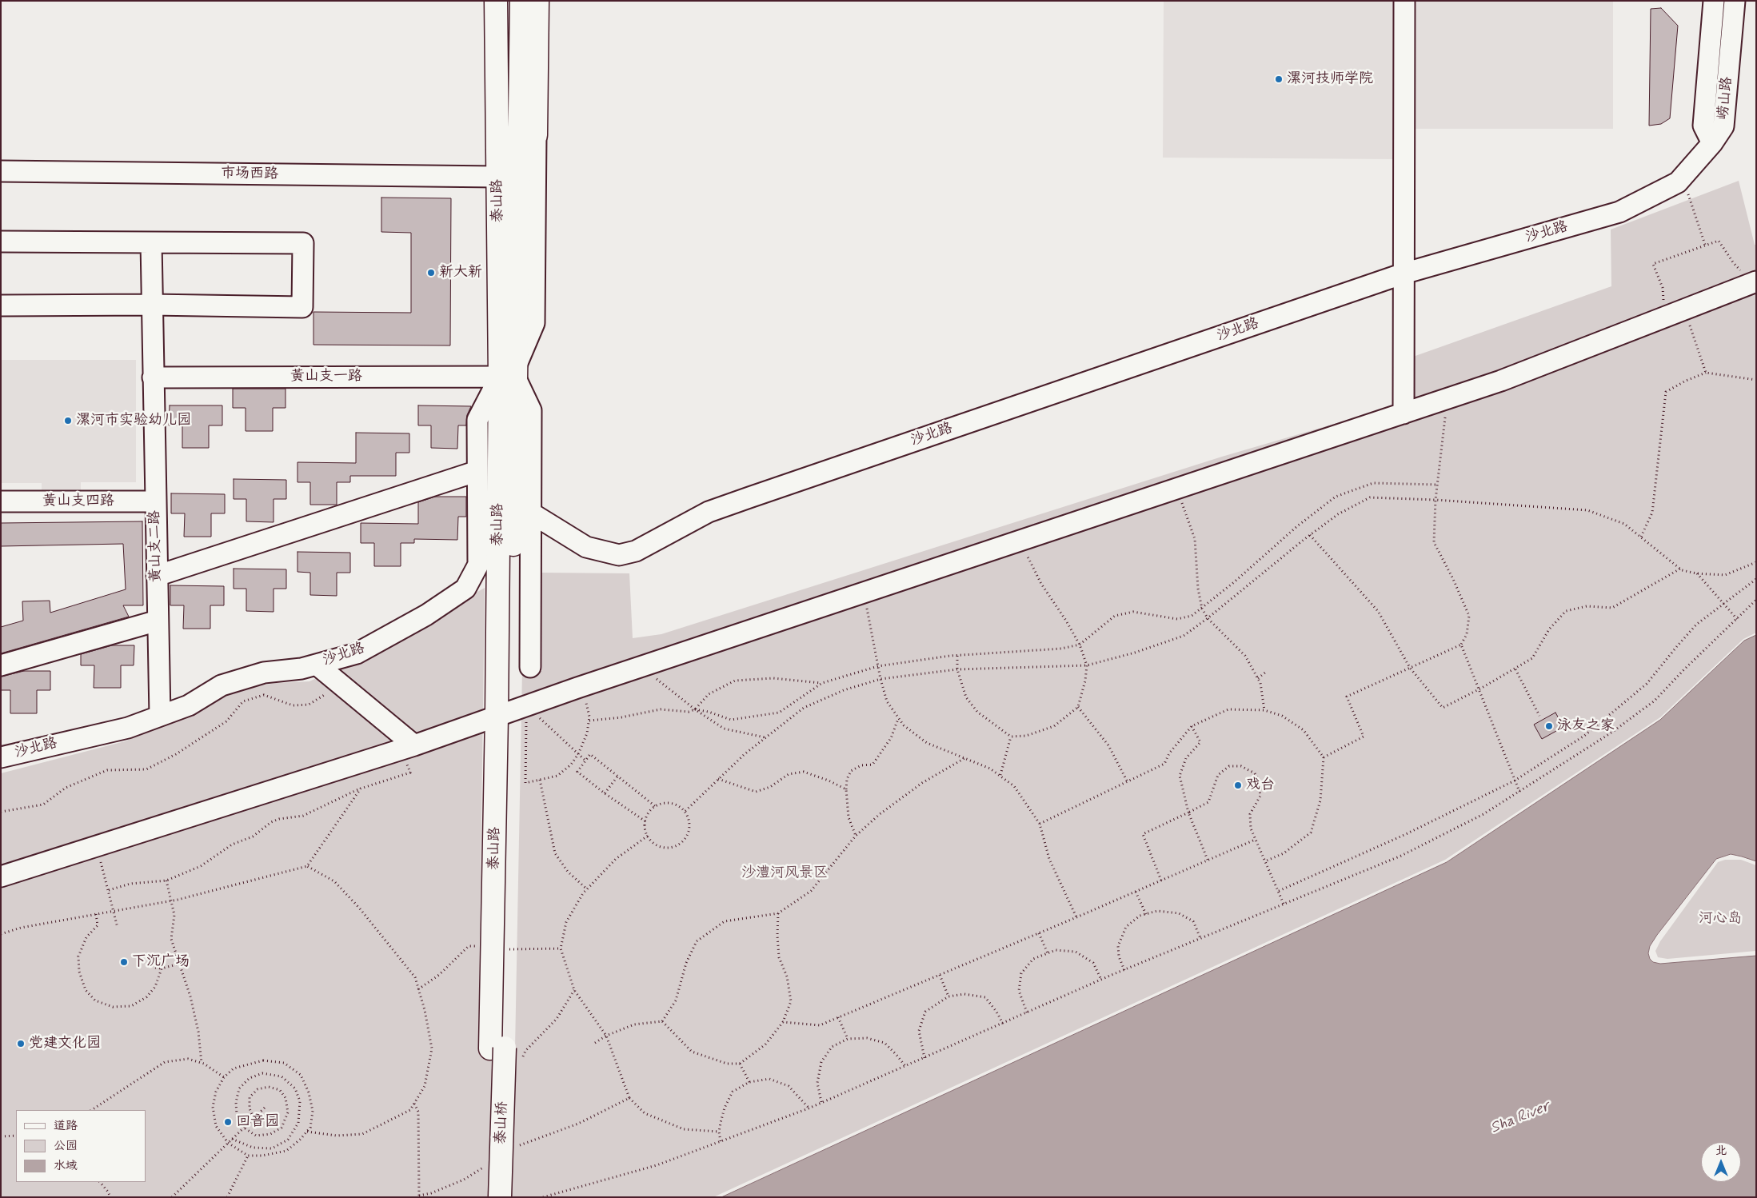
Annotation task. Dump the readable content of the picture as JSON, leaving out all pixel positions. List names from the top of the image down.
{
  "streets": {
    "main road": ["泰山路", "泰山桥"],
    "street": [
      "崂山路",
      "市场西路",
      "沙北路",
      "黄山支一路",
      "黄山支四路",
      "黄山支二路"
    ]
  },
  "crossings": [
    ["崂山路", "沙北路"],
    ["市场西路", "泰山路"],
    ["泰山路", "沙北路"],
    ["泰山路", "黄山支一路"],
    ["泰山路", "泰山桥"],
    ["沙北路", "黄山支一路"],
    ["沙北路", "黄山支二路"],
    ["黄山支一路", "黄山支二路"],
    ["黄山支四路", "黄山支二路"]
  ],
  "water": ["Sha River"],
  "parks": ["沙澧河风景区", "河心岛"],
  "places": [
    "漯河技师学院",
    "新大新",
    "漯河市实验幼儿园",
    "泳友之家",
    "戏台",
    "下沉广场",
    "党建文化园",
    "回音园"
  ],
  "legend": ["道路", "公园", "水域"],
  "north": "top"
}
